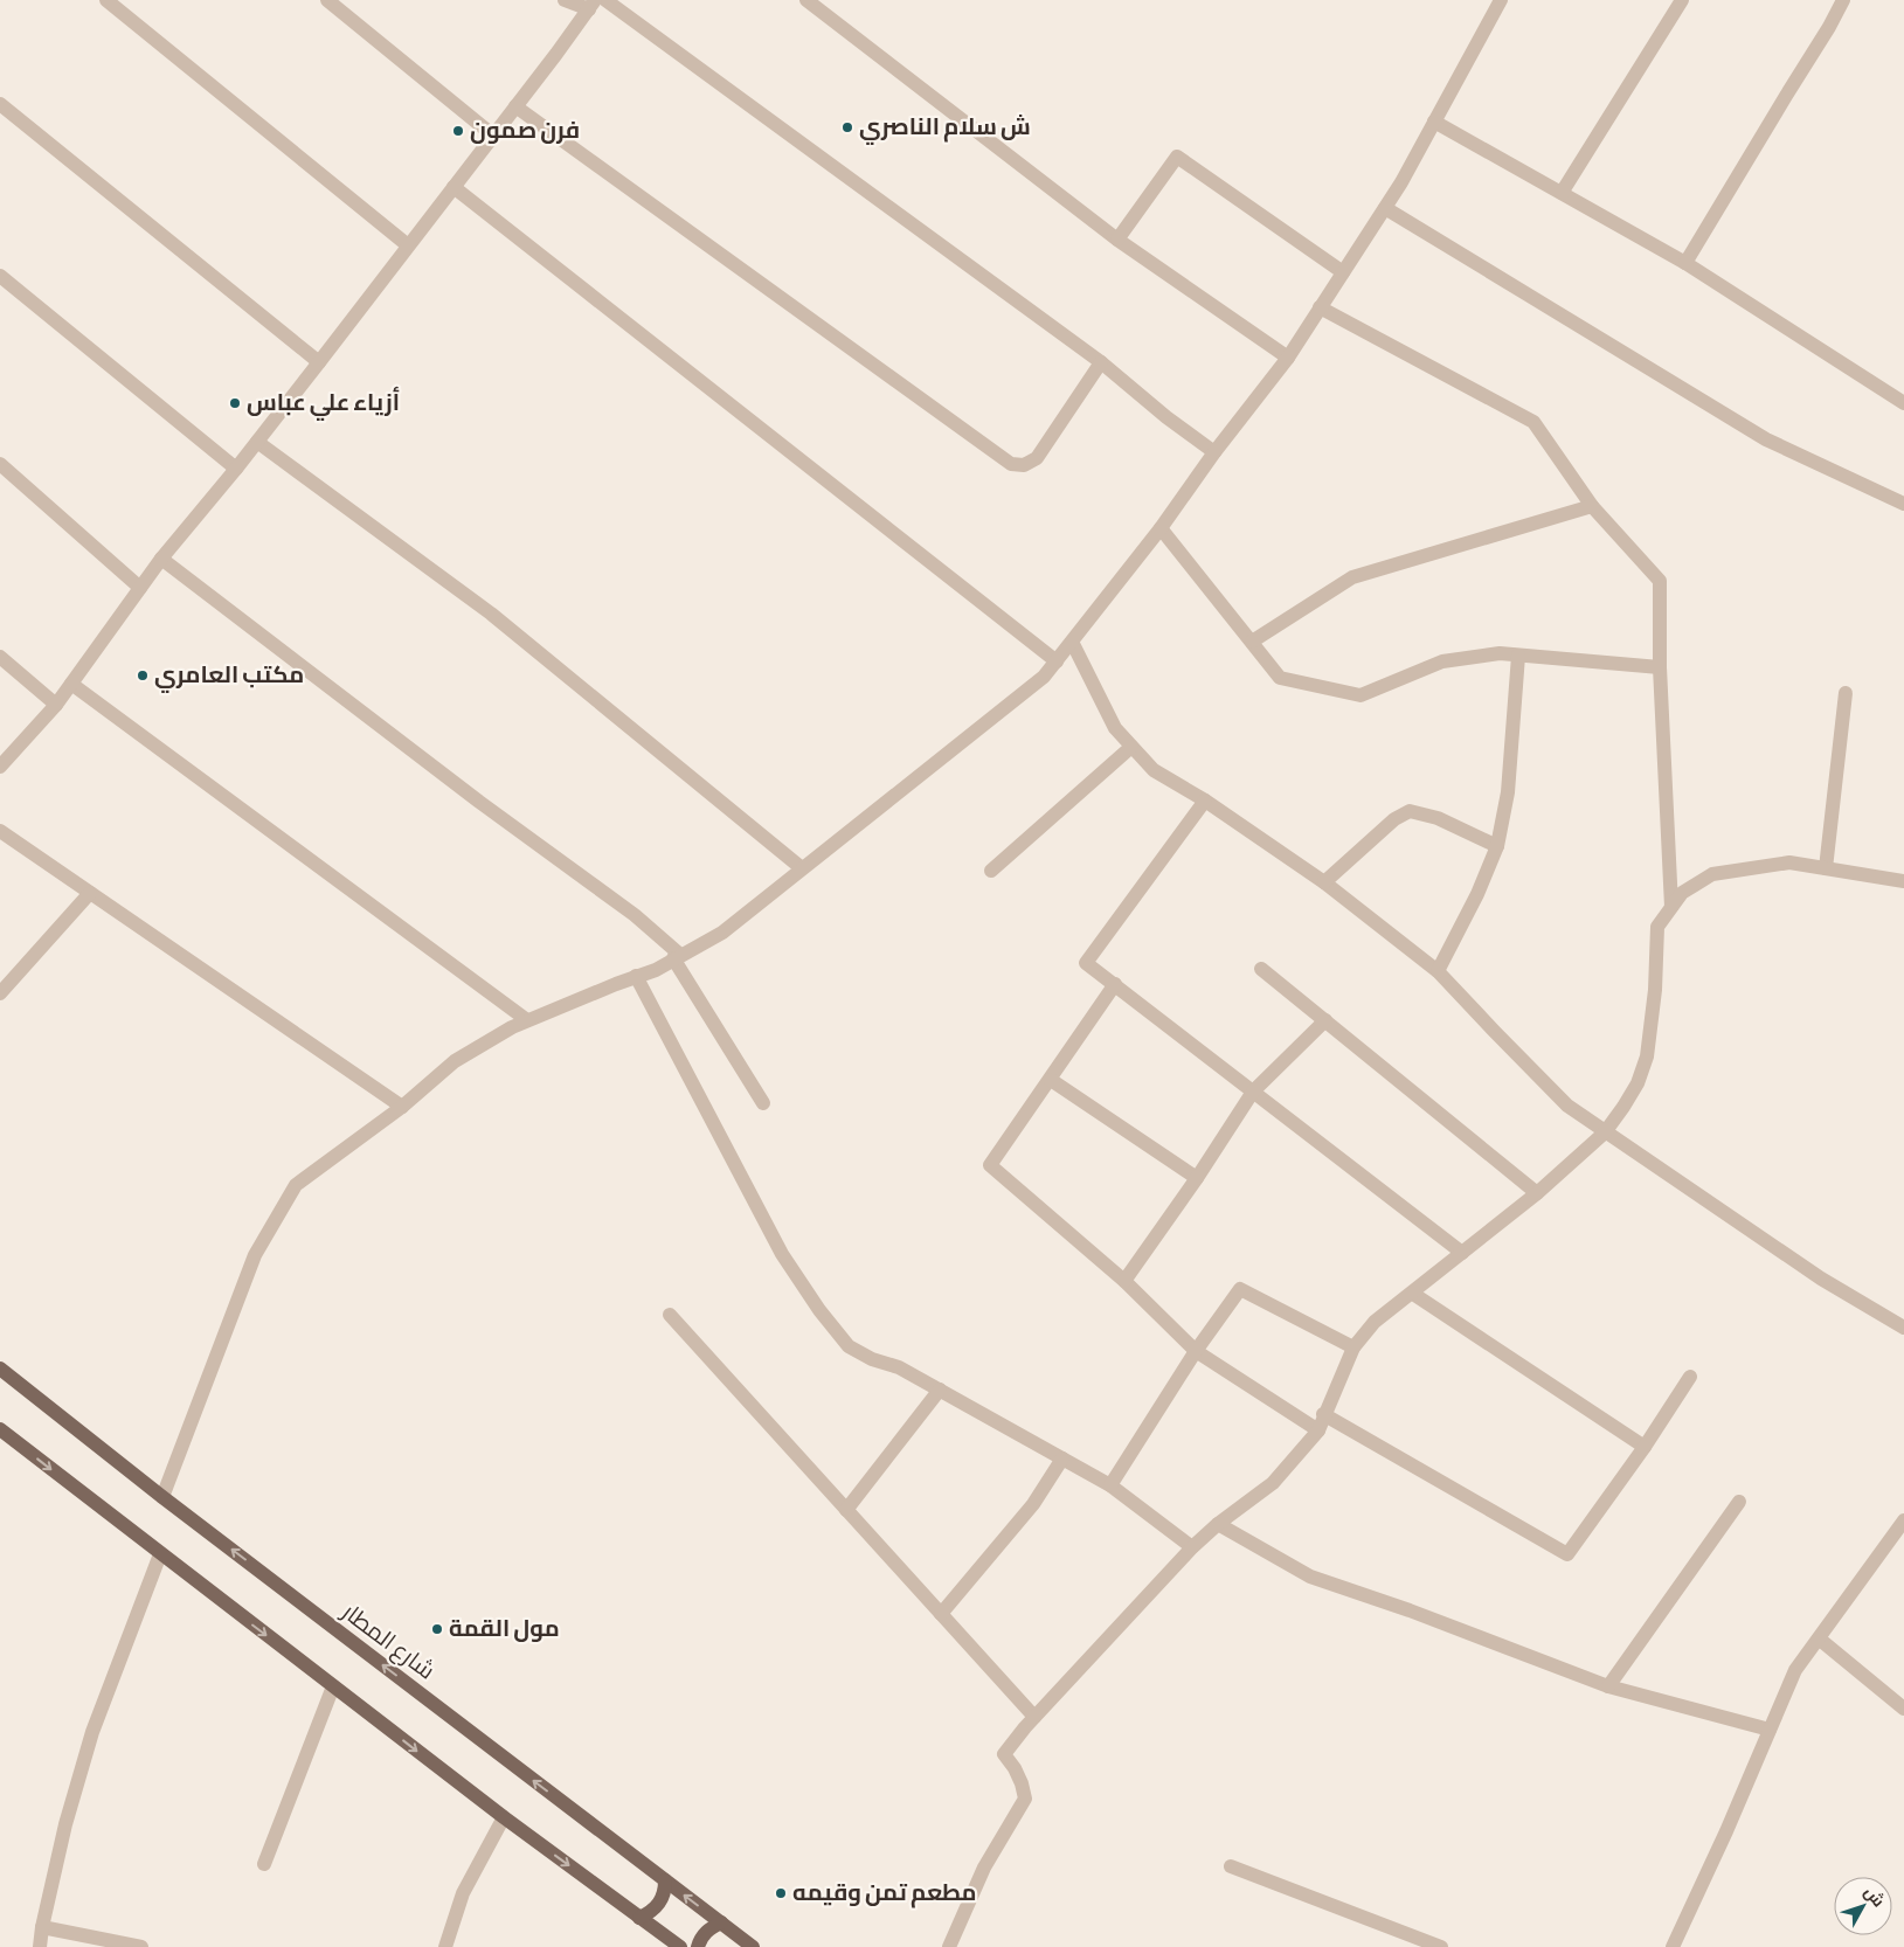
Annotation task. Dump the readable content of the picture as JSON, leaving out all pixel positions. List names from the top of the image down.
{
  "streets": {
    "main road": ["شارع المطار"]
  },
  "places": [
    "ش سلام الناصري",
    "فرن صمون",
    "أزياء علي عباس",
    "مكتب العامري",
    "مول القمة",
    "مطعم تمن وقيمه"
  ],
  "north": "top right"
}
